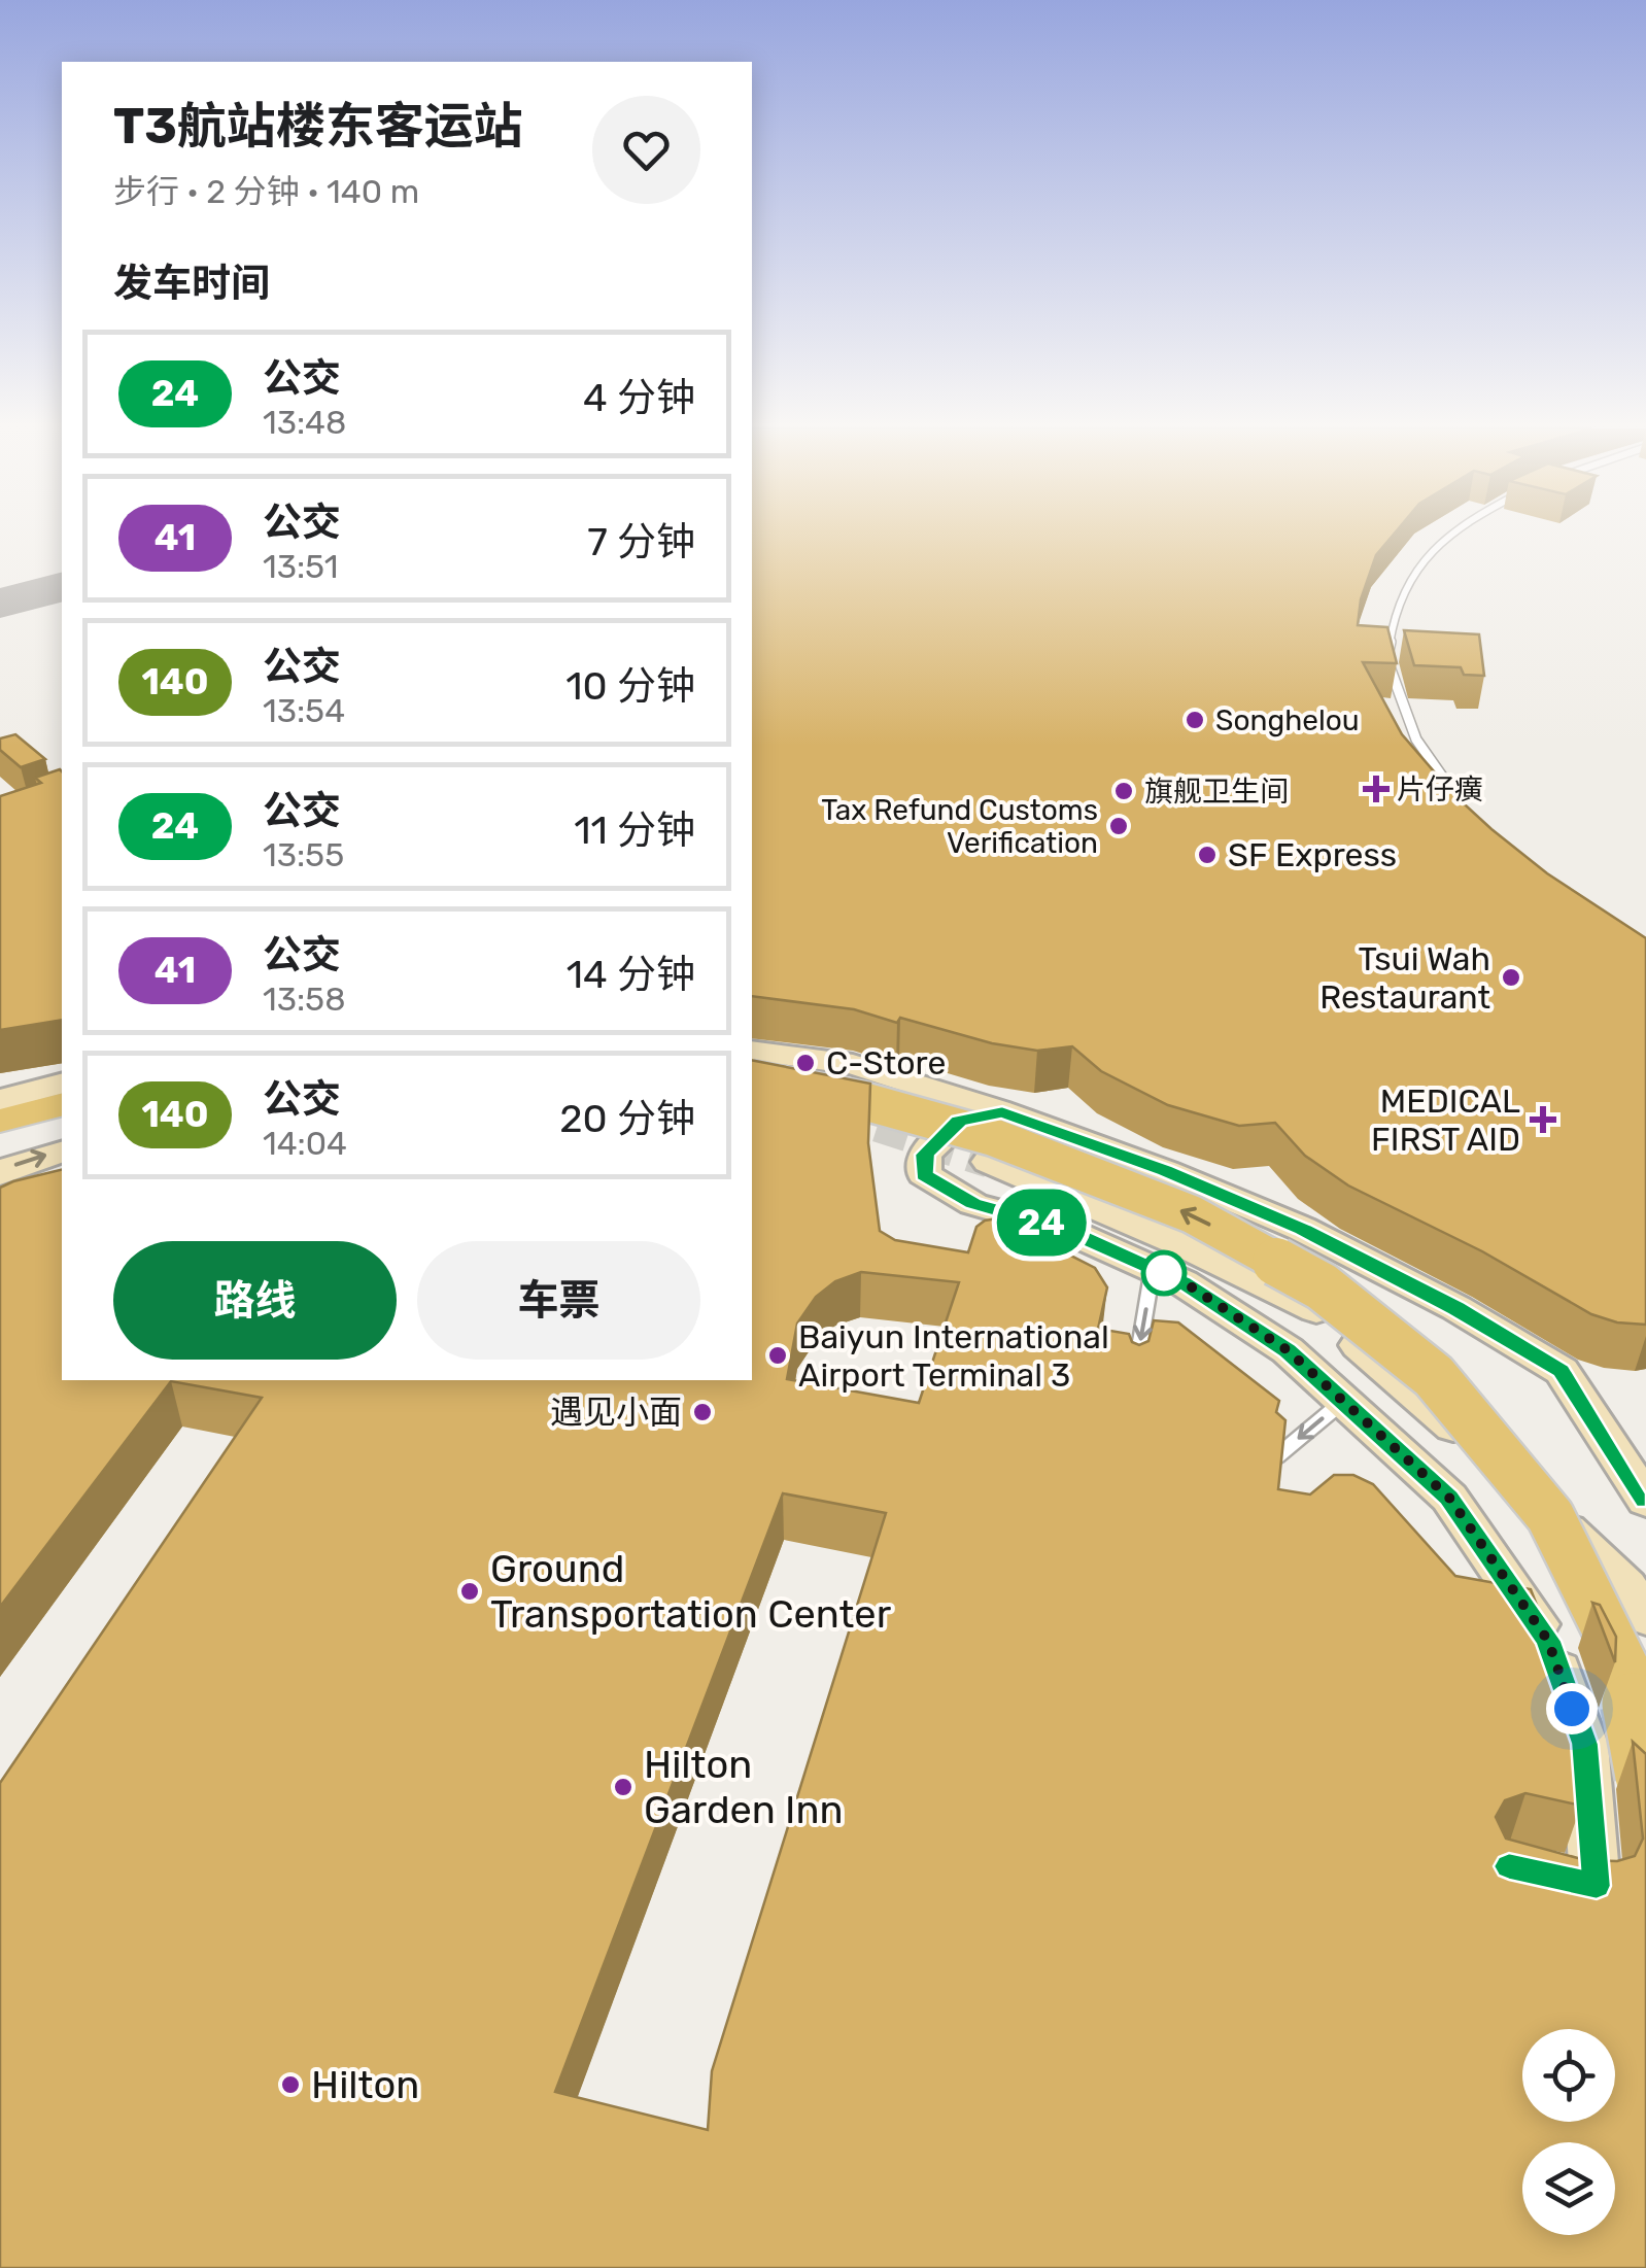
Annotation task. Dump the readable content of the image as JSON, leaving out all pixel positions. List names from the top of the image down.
{
  "places": {
    "other": [
      "Songhelou",
      "旗舰卫生间",
      "Tax Refund Customs Verification",
      "SF Express",
      "Tsui Wah Restaurant",
      "C-Store",
      "Baiyun International Airport Terminal 3",
      "遇见小面",
      "Ground Transportation Center",
      "Hilton Garden Inn",
      "Hilton"
    ],
    "health": ["片仔癀", "MEDICAL FIRST AID"]
  },
  "lines": ["bus line 24"],
  "page": {
    "on_map": "24",
    "heading": [
      ["T3航站楼东客运站", "步行 · 2 分钟 · 140 m"],
      "发车时间"
    ],
    "list": [
      {
        "mark": "24",
        "name": "公交",
        "note": "13:48",
        "value": "4 分钟"
      },
      {
        "mark": "41",
        "name": "公交",
        "note": "13:51",
        "value": "7 分钟"
      },
      {
        "mark": "140",
        "name": "公交",
        "note": "13:54",
        "value": "10 分钟"
      },
      {
        "mark": "24",
        "name": "公交",
        "note": "13:55",
        "value": "11 分钟"
      },
      {
        "mark": "41",
        "name": "公交",
        "note": "13:58",
        "value": "14 分钟"
      },
      {
        "mark": "140",
        "name": "公交",
        "note": "14:04",
        "value": "20 分钟"
      }
    ],
    "buttons": ["路线", "车票"]
  }
}
